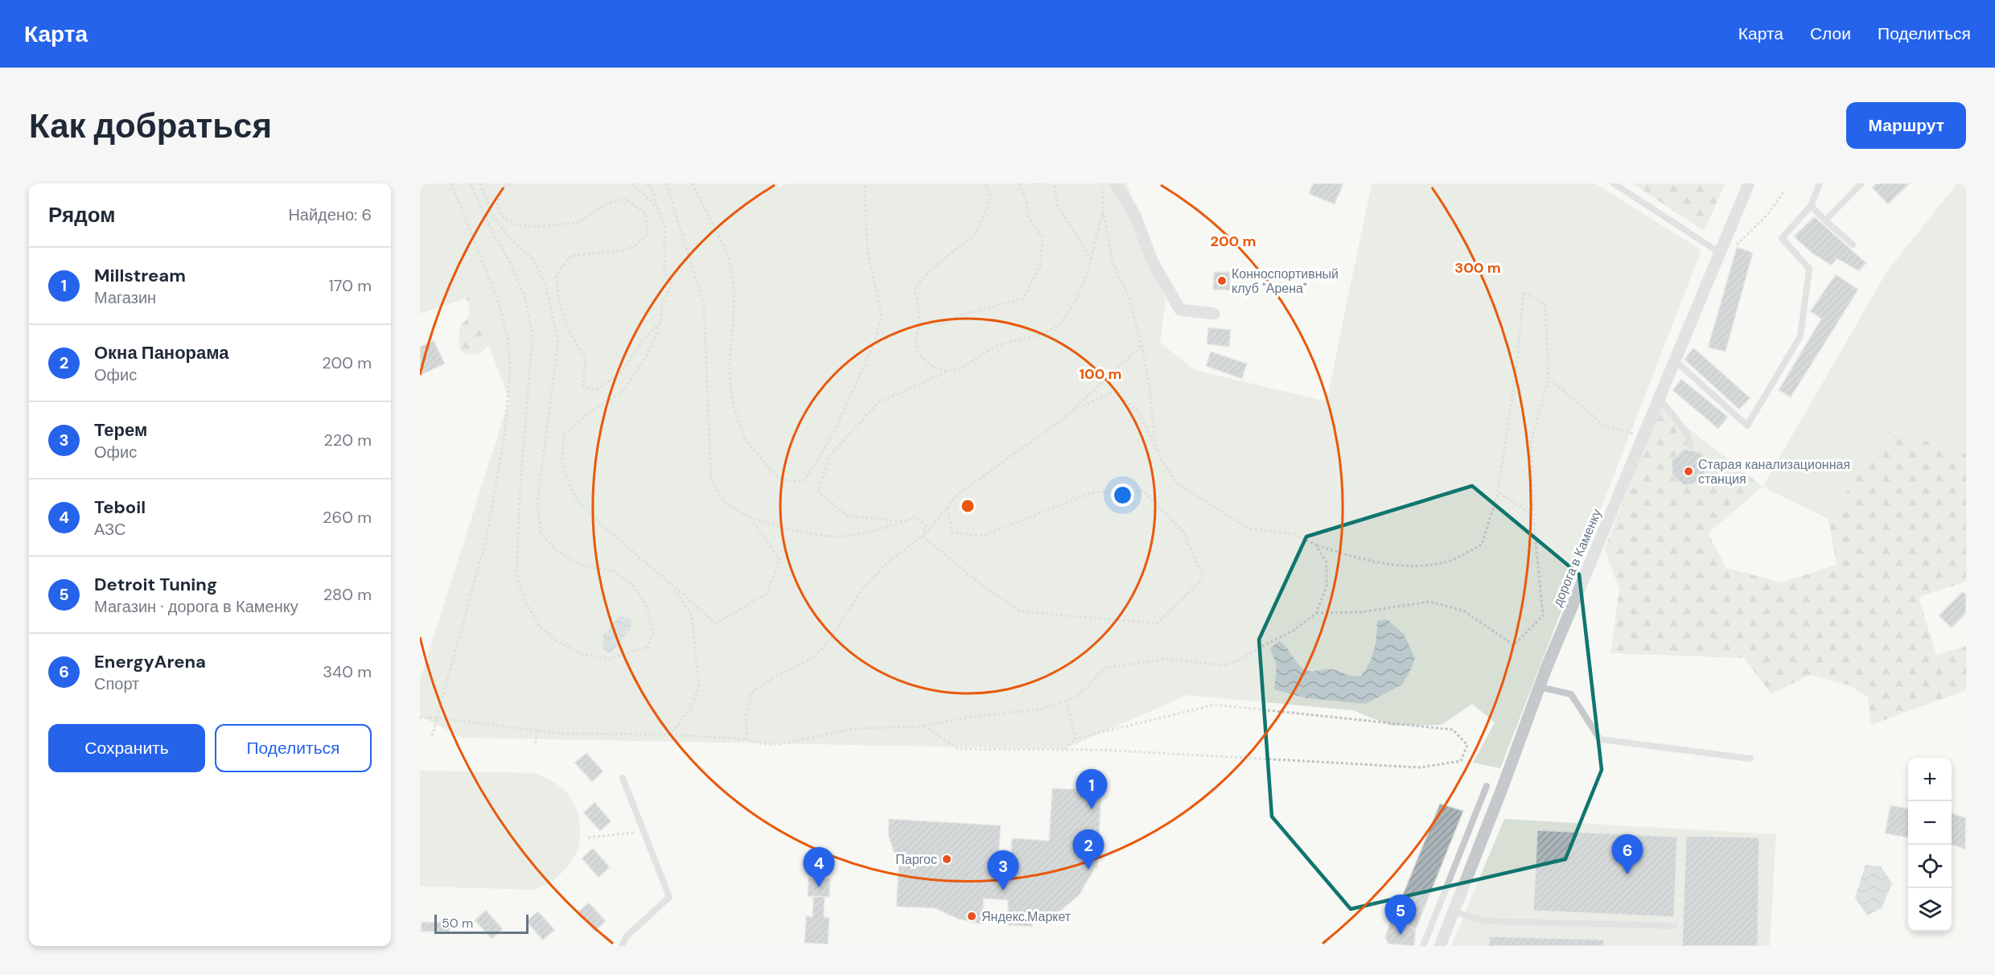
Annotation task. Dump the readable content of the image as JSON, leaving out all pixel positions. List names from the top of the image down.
{
  "streets": {
    "street": ["дорога в Каменку"]
  },
  "places": [
    "Конноспортивный клуб \"Арена\"",
    "Старая канализационная станция",
    "Паргос",
    "Яндекс.Маркет"
  ],
  "scale_bar": "50 m",
  "page": {
    "header": "Карта",
    "nav": ["Карта", "Слои", "Поделиться"],
    "buttons": [
      "Маршрут",
      ["Сохранить", "Поделиться"]
    ],
    "title": "Как добраться",
    "heading": ["Рядом", "Найдено: 6"],
    "list": [
      {
        "mark": "1",
        "name": "Millstream",
        "note": "Магазин",
        "value": "170 m"
      },
      {
        "mark": "2",
        "name": "Окна Панорама",
        "note": "Офис",
        "value": "200 m"
      },
      {
        "mark": "3",
        "name": "Терем",
        "note": "Офис",
        "value": "220 m"
      },
      {
        "mark": "4",
        "name": "Teboil",
        "note": "АЗС",
        "value": "260 m"
      },
      {
        "mark": "5",
        "name": "Detroit Tuning",
        "note": "Магазин · дорога в Каменку",
        "value": "280 m"
      },
      {
        "mark": "6",
        "name": "EnergyArena",
        "note": "Спорт",
        "value": "340 m"
      }
    ],
    "map_buttons": ["+", "−"],
    "pins": [
      "1",
      "2",
      "6",
      "4",
      "3",
      "5"
    ],
    "scale": "50 m"
  },
  "rings": ["200 m", "300 m", "100 m"]
}
